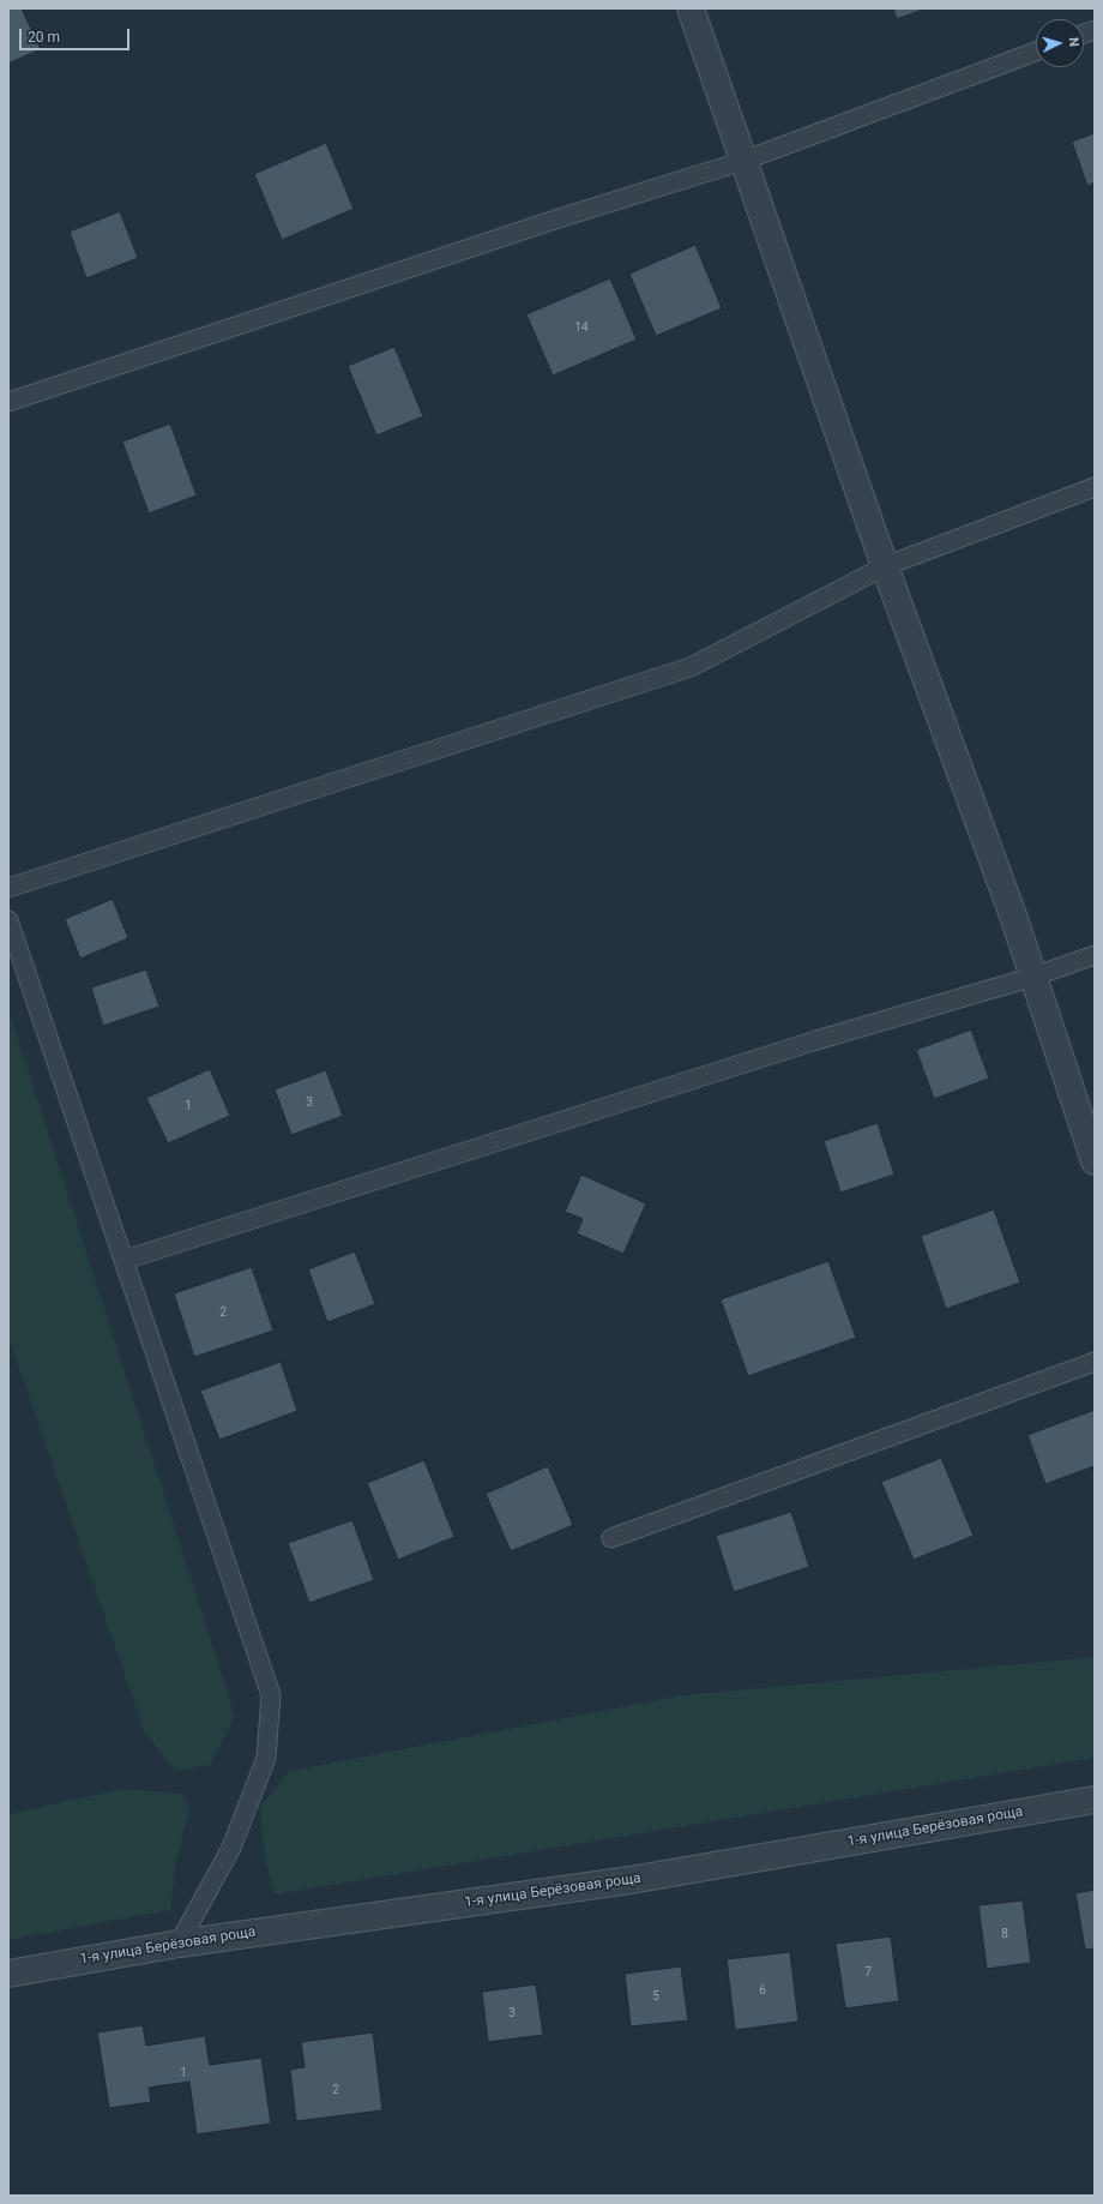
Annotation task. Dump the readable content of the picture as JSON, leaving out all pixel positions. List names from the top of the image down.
{
  "streets": {
    "street": ["1-я улица Берёзовая роща"]
  },
  "house_numbers": [
    "14",
    "3",
    "1",
    "2",
    "8",
    "7",
    "6",
    "5",
    "3",
    "1",
    "2"
  ],
  "scale_bar": "20 m",
  "north": "right"
}
